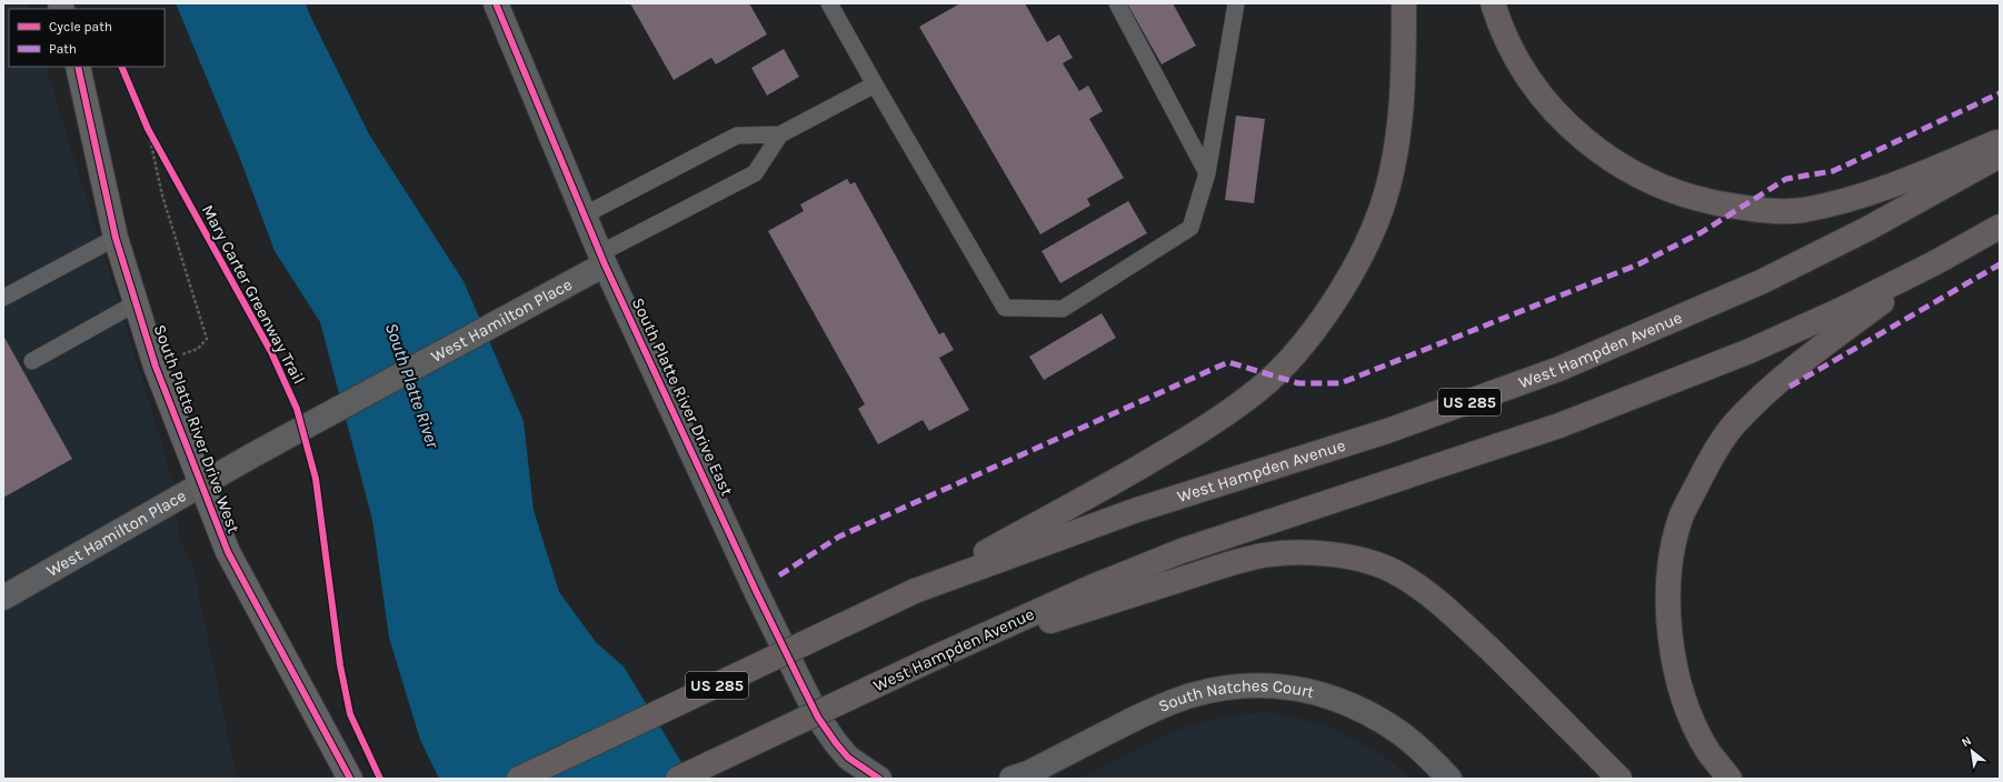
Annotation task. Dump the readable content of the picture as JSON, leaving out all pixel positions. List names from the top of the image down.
{
  "streets": {
    "highway": ["West Hampden Avenue", "US 285"],
    "street": [
      "West Hamilton Place",
      "South Platte River Drive East",
      "South Platte River Drive West",
      "South Natches Court"
    ],
    "cycle path": ["Mary Carter Greenway Trail"]
  },
  "crossings": [
    ["West Hamilton Place", "South Platte River Drive East"],
    ["West Hamilton Place", "South Platte River Drive West"]
  ],
  "water": ["South Platte River"],
  "legend": ["Cycle path", "Path"],
  "north": "top left"
}
